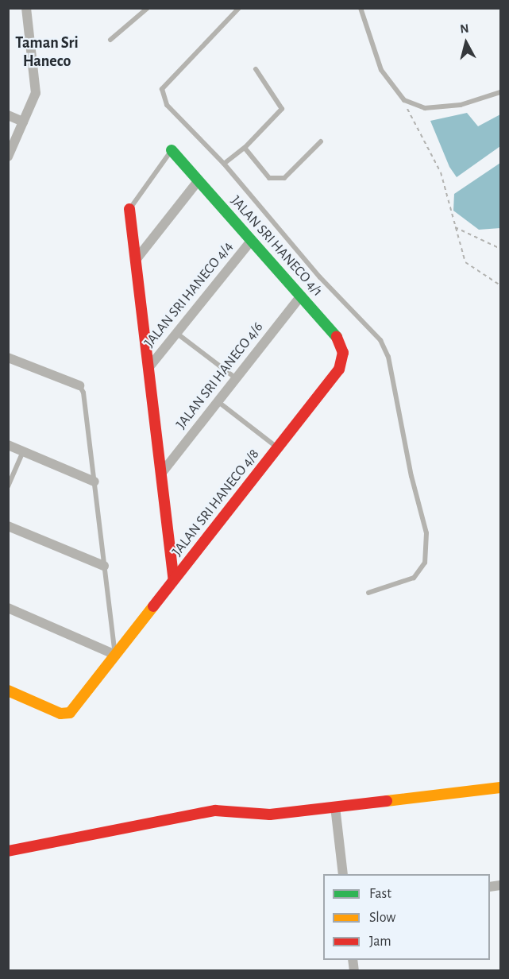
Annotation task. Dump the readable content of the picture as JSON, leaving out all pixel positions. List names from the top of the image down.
{
  "streets": {
    "street": [
      "JALAN SRI HANECO 4/1",
      "JALAN SRI HANECO 4/4",
      "JALAN SRI HANECO 4/6",
      "JALAN SRI HANECO 4/8"
    ]
  },
  "crossings": [
    ["JALAN SRI HANECO 4/1", "JALAN SRI HANECO 4/4"],
    ["JALAN SRI HANECO 4/1", "JALAN SRI HANECO 4/6"],
    ["JALAN SRI HANECO 4/1", "JALAN SRI HANECO 4/8"]
  ],
  "districts": ["Taman Sri Haneco"],
  "legend": ["Fast", "Slow", "Jam"],
  "north": "top"
}
